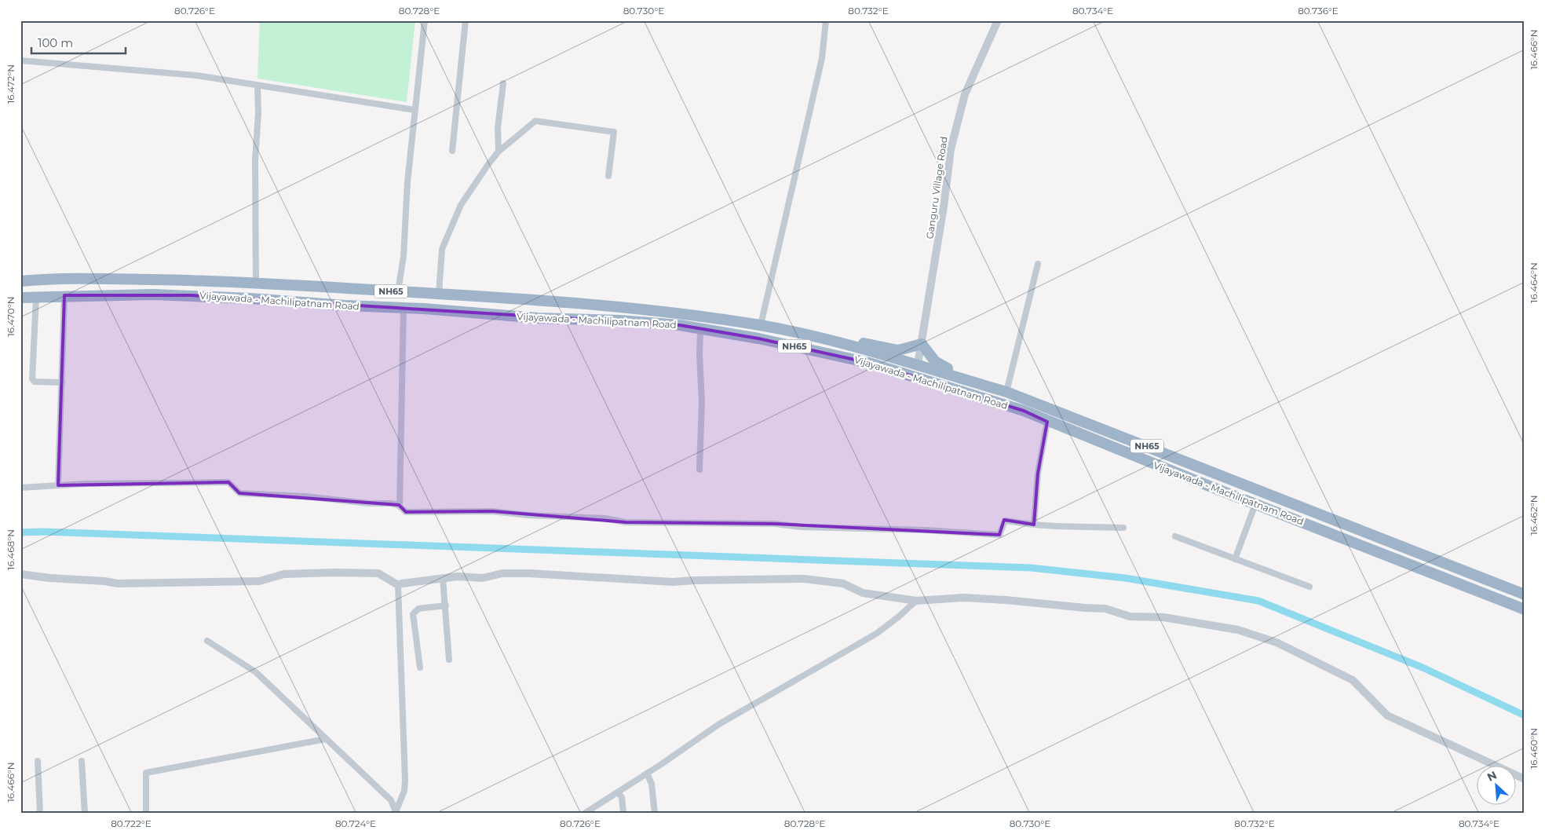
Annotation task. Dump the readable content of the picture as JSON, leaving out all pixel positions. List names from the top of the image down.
{
  "streets": {
    "highway": ["NH65", "Vijayawada - Machilipatnam Road"],
    "street": ["Ganguru Village Road"]
  },
  "crossings": [
    ["Ganguru Village Road", "Vijayawada - Machilipatnam Road"]
  ],
  "scale_bar": "100 m",
  "north": "top left",
  "coordinates": [
    "80.726°E",
    "80.728°E",
    "80.730°E",
    "80.732°E",
    "80.734°E",
    "80.736°E",
    "16.466°N",
    "16.472°N",
    "16.464°N",
    "16.470°N",
    "16.462°N",
    "16.468°N",
    "16.460°N",
    "80.722°E",
    "80.724°E"
  ]
}
